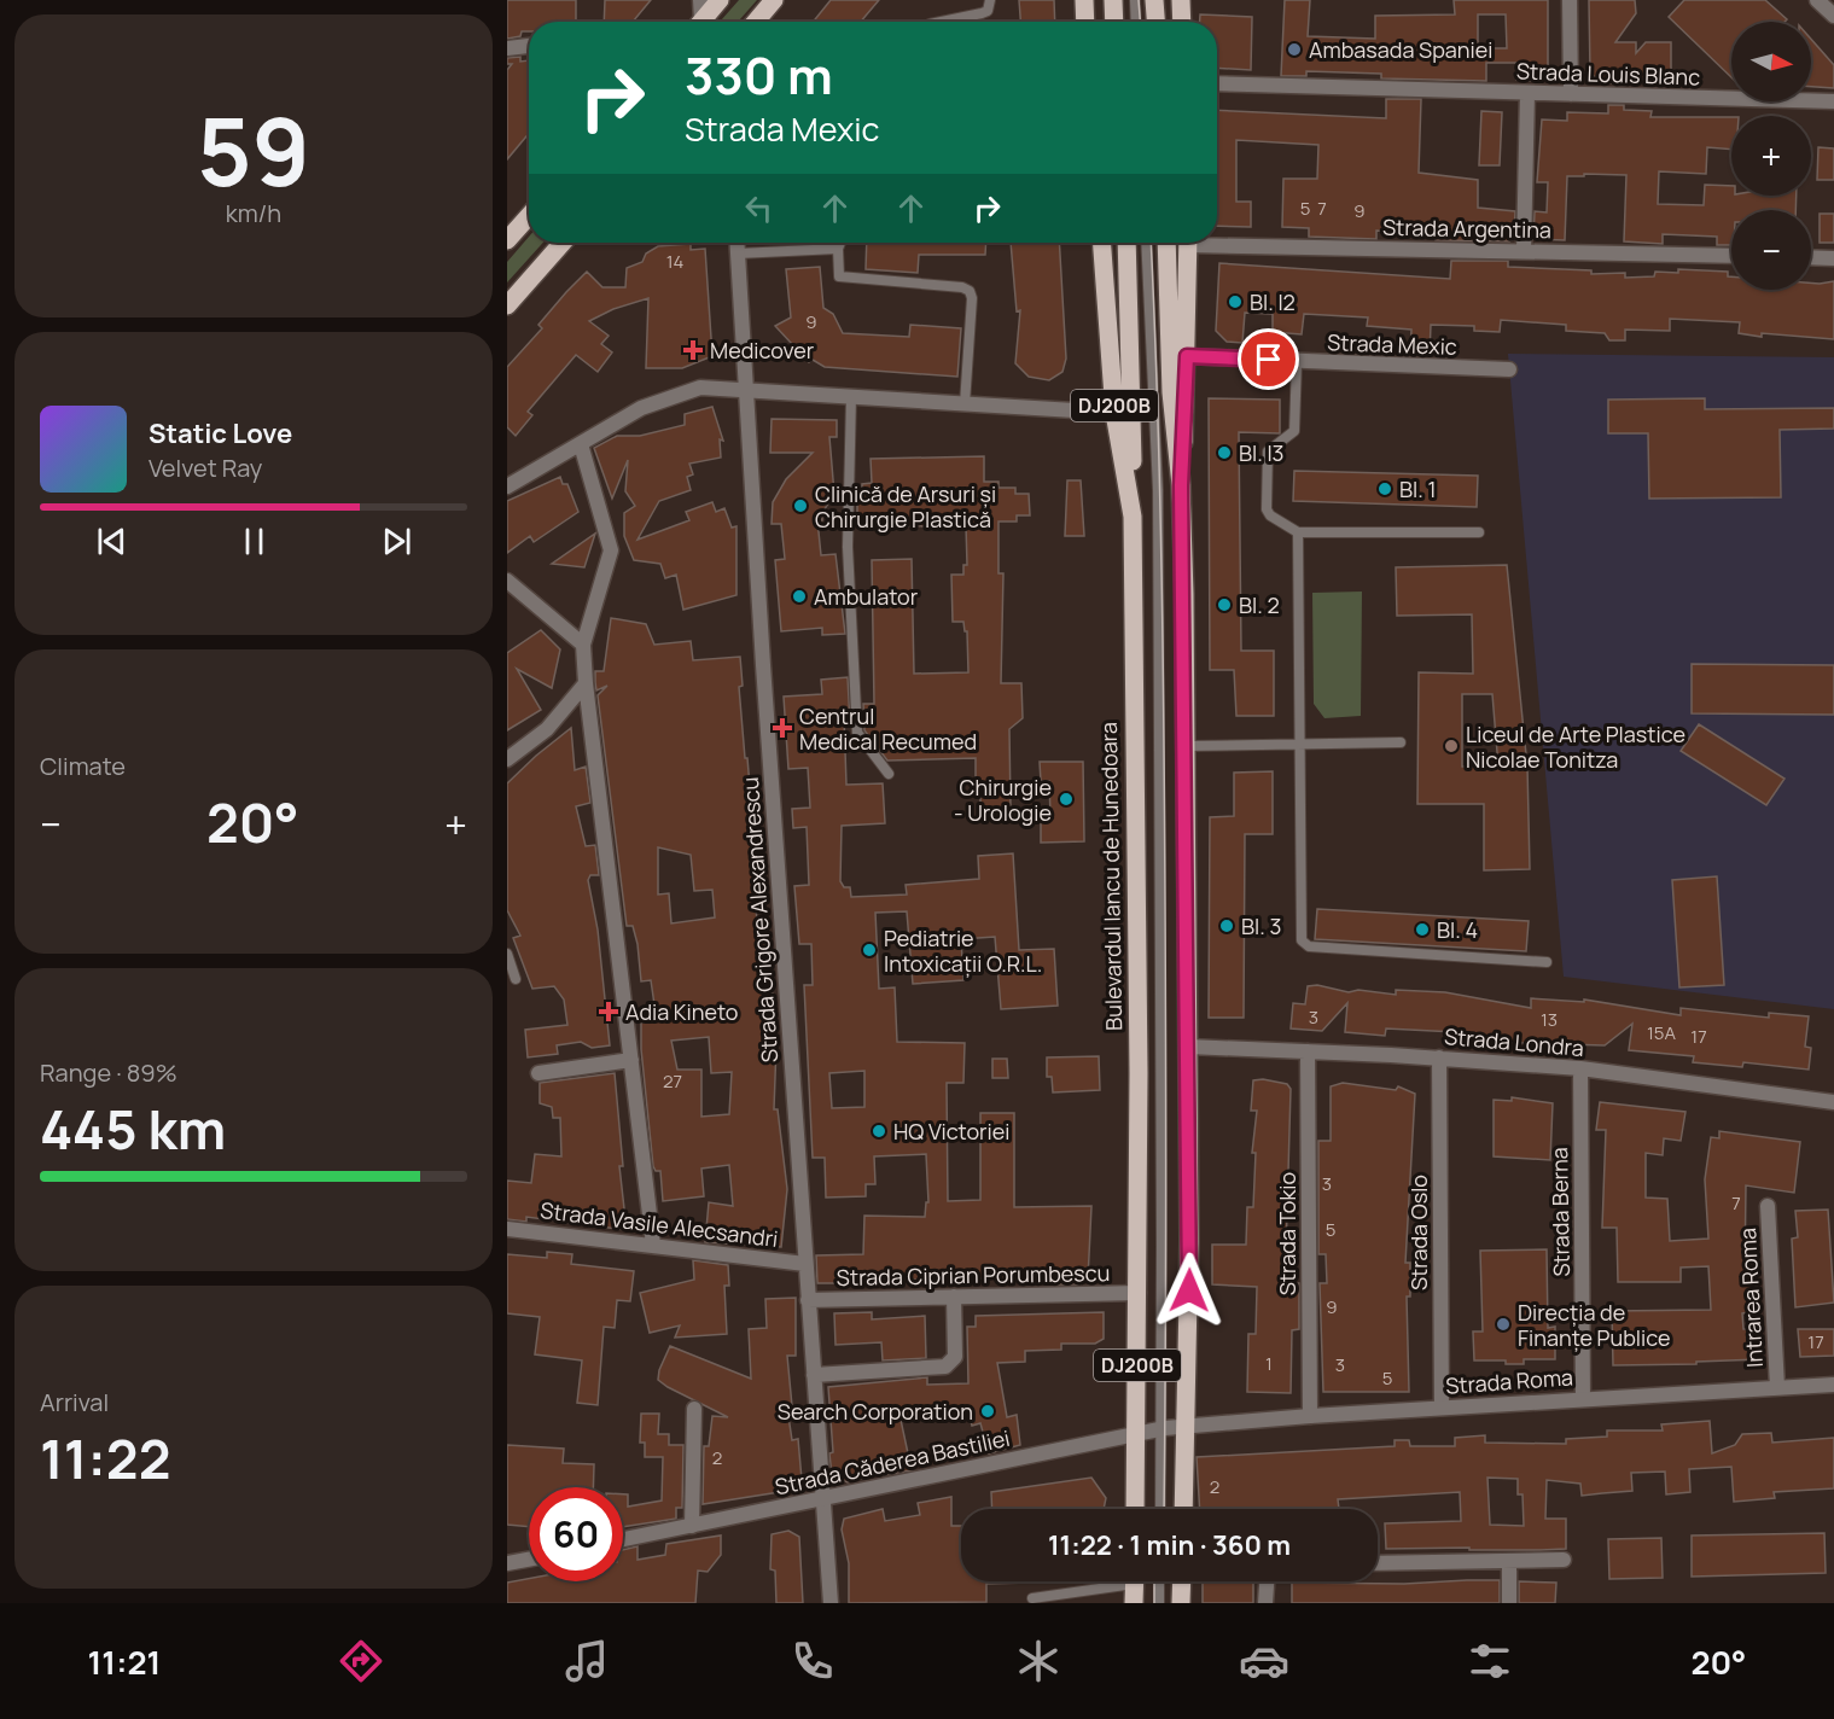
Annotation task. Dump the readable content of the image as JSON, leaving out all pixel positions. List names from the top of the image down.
{
  "streets": {
    "main road": ["DJ200B", "Bulevardul Iancu de Hunedoara"],
    "street": [
      "Strada Louis Blanc",
      "Strada Argentina",
      "Strada Mexic",
      "Strada Grigore Alexandrescu",
      "Strada Londra",
      "Strada Berna",
      "Strada Vasile Alecsandri",
      "Strada Oslo",
      "Strada Tokio",
      "Strada Ciprian Porumbescu",
      "Intrarea Roma",
      "Strada Roma",
      "Strada Căderea Bastiliei"
    ]
  },
  "crossings": [
    ["Strada Mexic", "DJ200B"],
    ["DJ200B", "Strada Londra"],
    ["DJ200B", "Strada Roma"],
    ["DJ200B", "Strada Căderea Bastiliei"],
    ["Bulevardul Iancu de Hunedoara", "Strada Ciprian Porumbescu"],
    ["Bulevardul Iancu de Hunedoara", "Strada Căderea Bastiliei"],
    ["Strada Grigore Alexandrescu", "Strada Vasile Alecsandri"],
    ["Strada Grigore Alexandrescu", "Strada Ciprian Porumbescu"],
    ["Strada Grigore Alexandrescu", "Strada Căderea Bastiliei"],
    ["Strada Londra", "Strada Berna"],
    ["Strada Londra", "Strada Oslo"],
    ["Strada Londra", "Strada Tokio"],
    ["Strada Berna", "Strada Roma"],
    ["Strada Oslo", "Strada Roma"],
    ["Strada Tokio", "Strada Roma"],
    ["Intrarea Roma", "Strada Roma"],
    ["Strada Roma", "Strada Căderea Bastiliei"]
  ],
  "places": {
    "other": [
      "Ambasada Spaniei",
      "Bl. I2",
      "Bl. I3",
      "Bl. 1",
      "Clinică de Arsuri și Chirurgie Plastică",
      "Ambulator",
      "Bl. 2",
      "Liceul de Arte Plastice Nicolae Tonitza",
      "Chirurgie - Urologie",
      "Bl. 3",
      "Bl. 4",
      "Pediatrie Intoxicații O.R.L.",
      "HQ Victoriei",
      "Direcția de Finanțe Publice",
      "Search Corporation"
    ],
    "health": ["Medicover", "Centrul Medical Recumed", "Adia Kineto"]
  },
  "house_numbers": [
    "5",
    "7",
    "9",
    "14",
    "9",
    "3",
    "13",
    "15A",
    "17",
    "27",
    "3",
    "7",
    "5",
    "9",
    "17",
    "1",
    "3",
    "5",
    "2",
    "2"
  ],
  "north": "right",
  "page": {
    "tile": [
      ["59", "km/h"],
      "Climate",
      ["Range · 89%", "445 km"],
      ["Arrival", "11:22"]
    ],
    "map_buttons": ["+", "−"],
    "turn": ["330 m", "Strada Mexic"],
    "song": ["Static Love", "Velvet Ray"],
    "heat": ["−", "20°", "+"],
    "limit": "60",
    "trip": "11:22 · 1 min · 360 m",
    "tabs": ["11:21", "20°"]
  }
}
